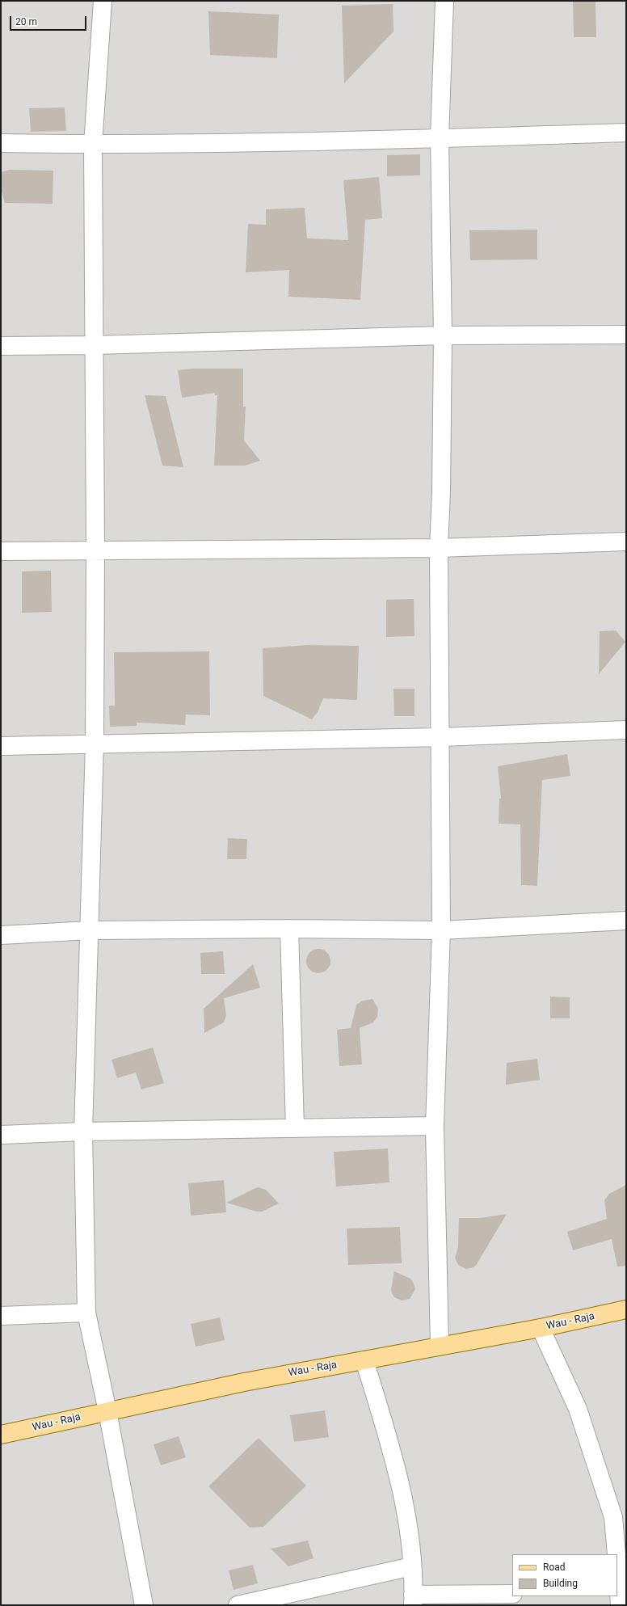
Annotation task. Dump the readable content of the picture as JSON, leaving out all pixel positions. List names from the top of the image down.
{
  "streets": {
    "main road": ["Wau - Raja"]
  },
  "legend": ["Road", "Building"],
  "scale_bar": "20 m"
}
